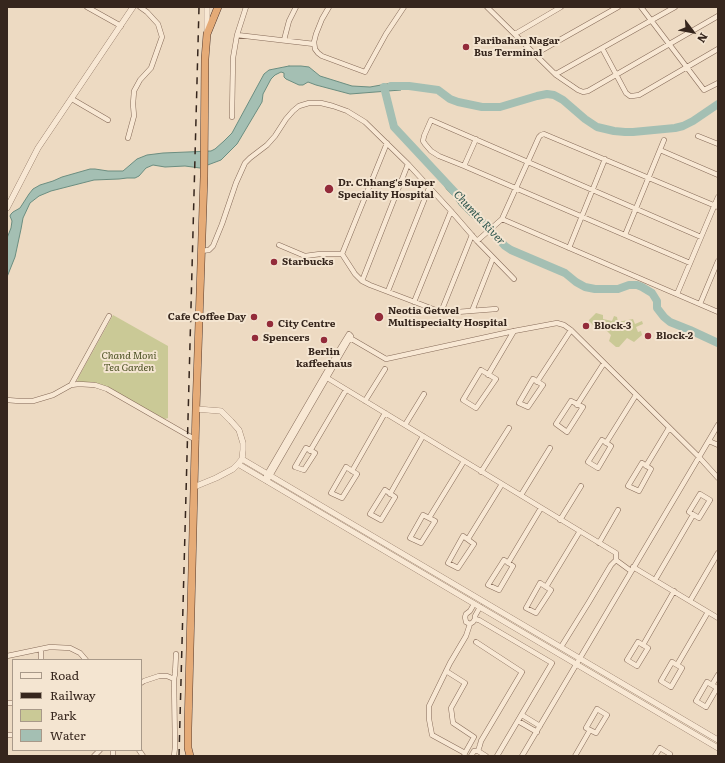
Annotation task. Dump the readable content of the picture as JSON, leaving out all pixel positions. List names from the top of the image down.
{
  "water": ["Chumta River"],
  "parks": ["Chand Moni Tea Garden"],
  "places": [
    "Paribahan Nagar Bus Terminal",
    "Dr. Chhang's Super Speciality Hospital",
    "Starbucks",
    "Cafe Coffee Day",
    "Neotia Getwel Multispecialty Hospital",
    "City Centre",
    "Block-3",
    "Block-2",
    "Spencers",
    "Berlin kaffeehaus"
  ],
  "legend": [
    "Road",
    "Railway",
    "Park",
    "Water"
  ],
  "north": "bottom right"
}
